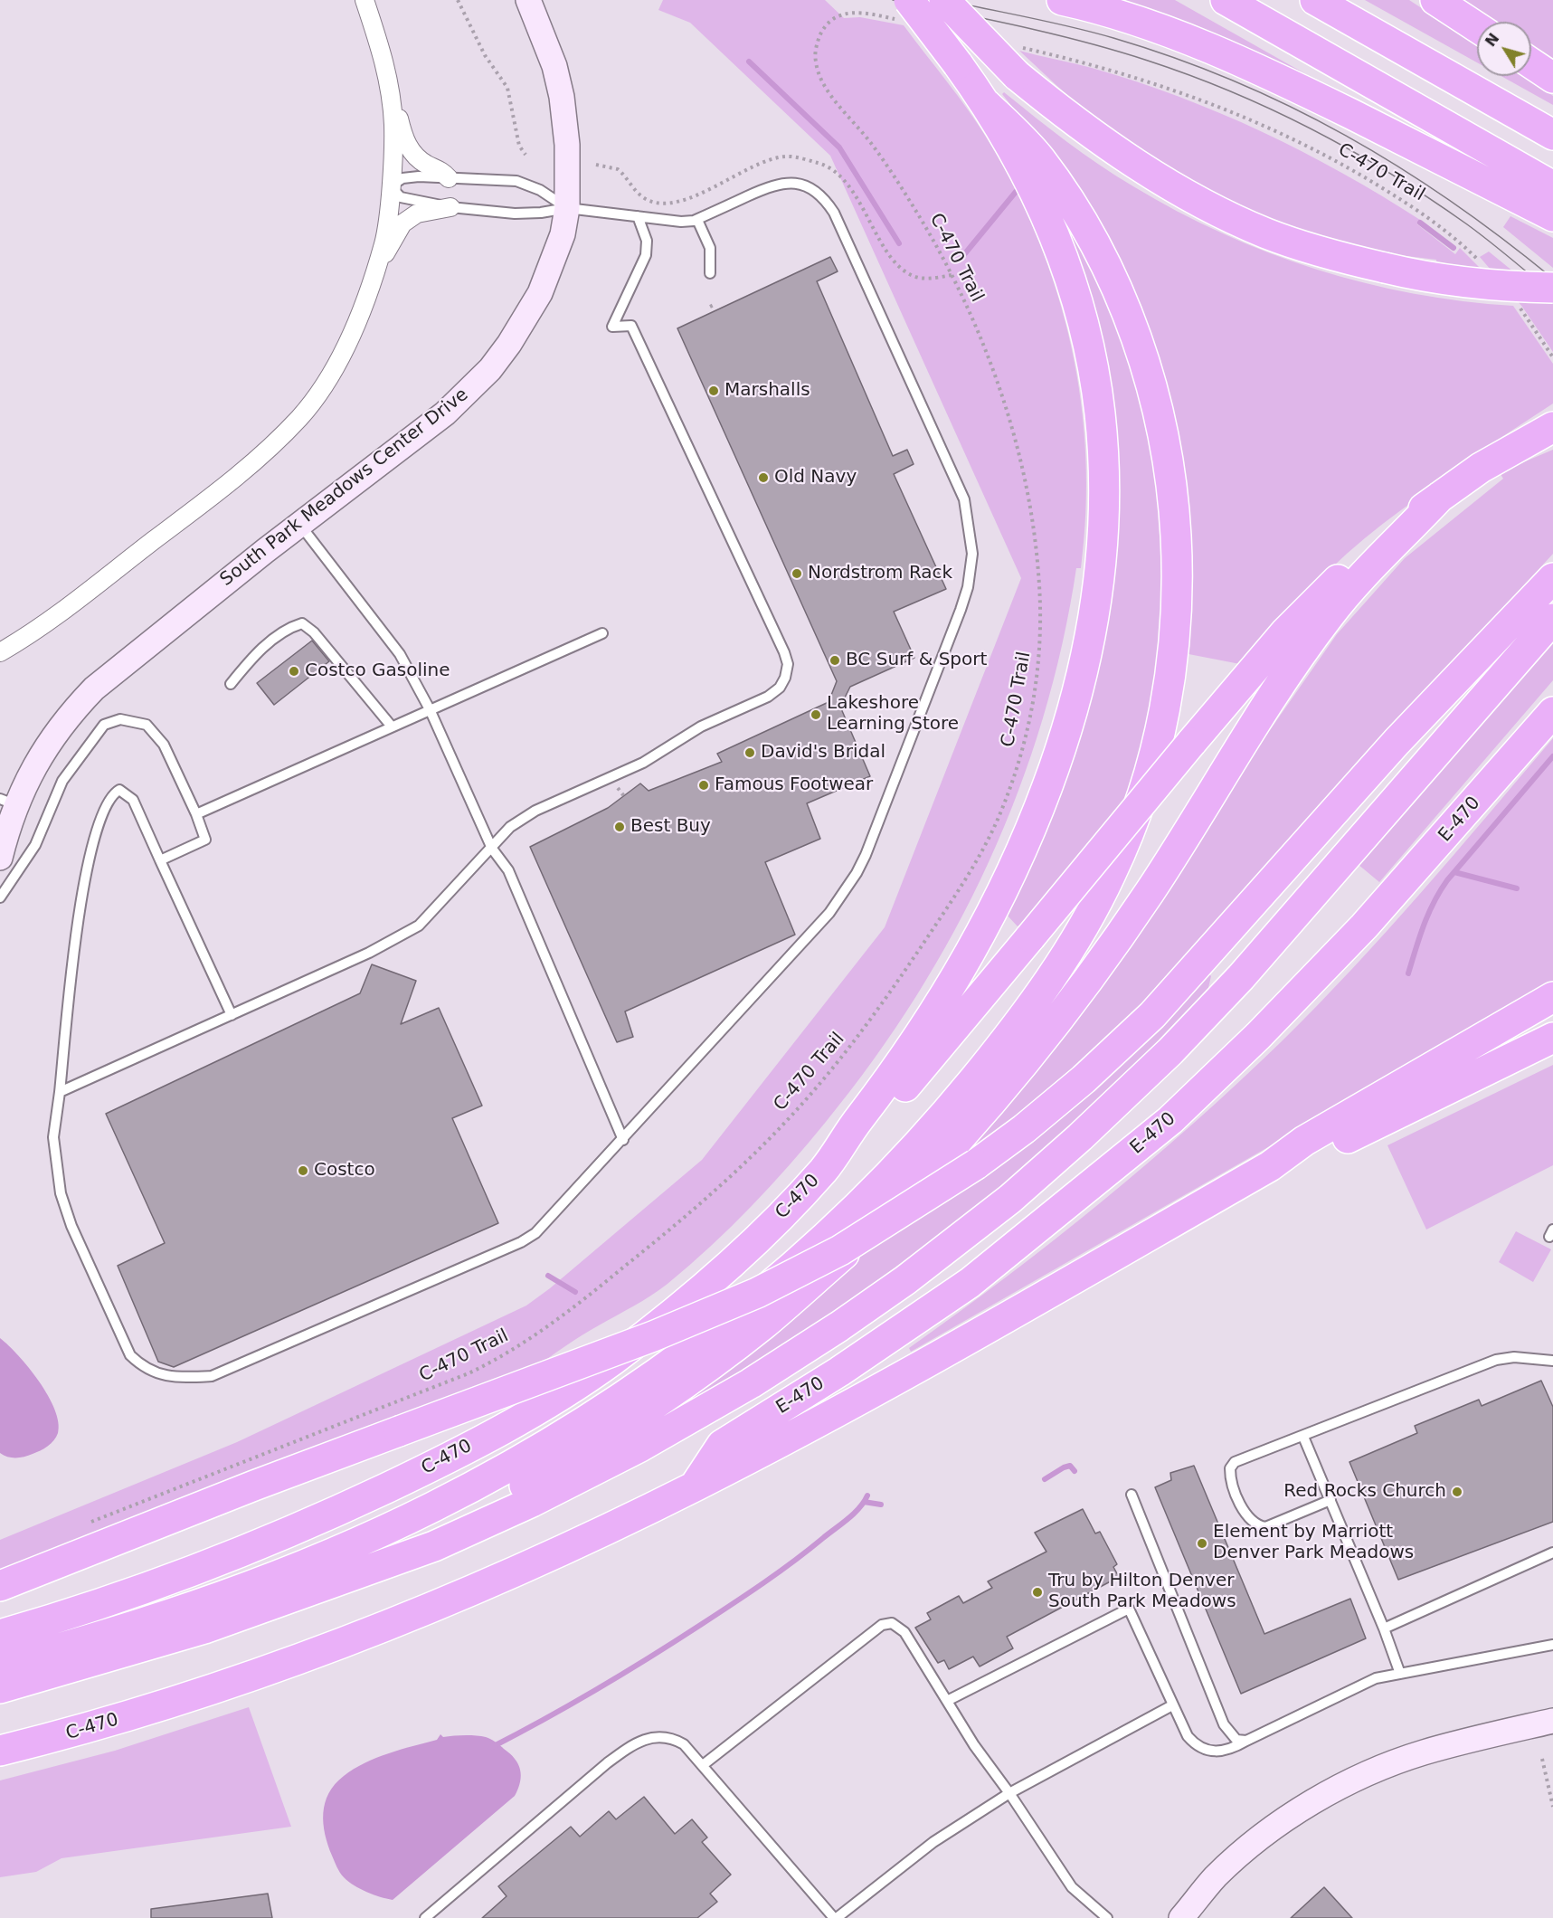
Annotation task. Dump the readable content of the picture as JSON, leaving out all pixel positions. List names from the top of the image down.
{
  "streets": {
    "highway": ["E-470", "C-470"],
    "main road": ["South Park Meadows Center Drive"],
    "path": ["C-470 Trail"]
  },
  "crossings": [
    ["E-470", "C-470"]
  ],
  "places": [
    "Marshalls",
    "Old Navy",
    "Nordstrom Rack",
    "BC Surf & Sport",
    "Costco Gasoline",
    "Lakeshore Learning Store",
    "David's Bridal",
    "Famous Footwear",
    "Best Buy",
    "Costco",
    "Red Rocks Church",
    "Element by Marriott Denver Park Meadows",
    "Tru by Hilton Denver South Park Meadows"
  ],
  "north": "top left"
}
